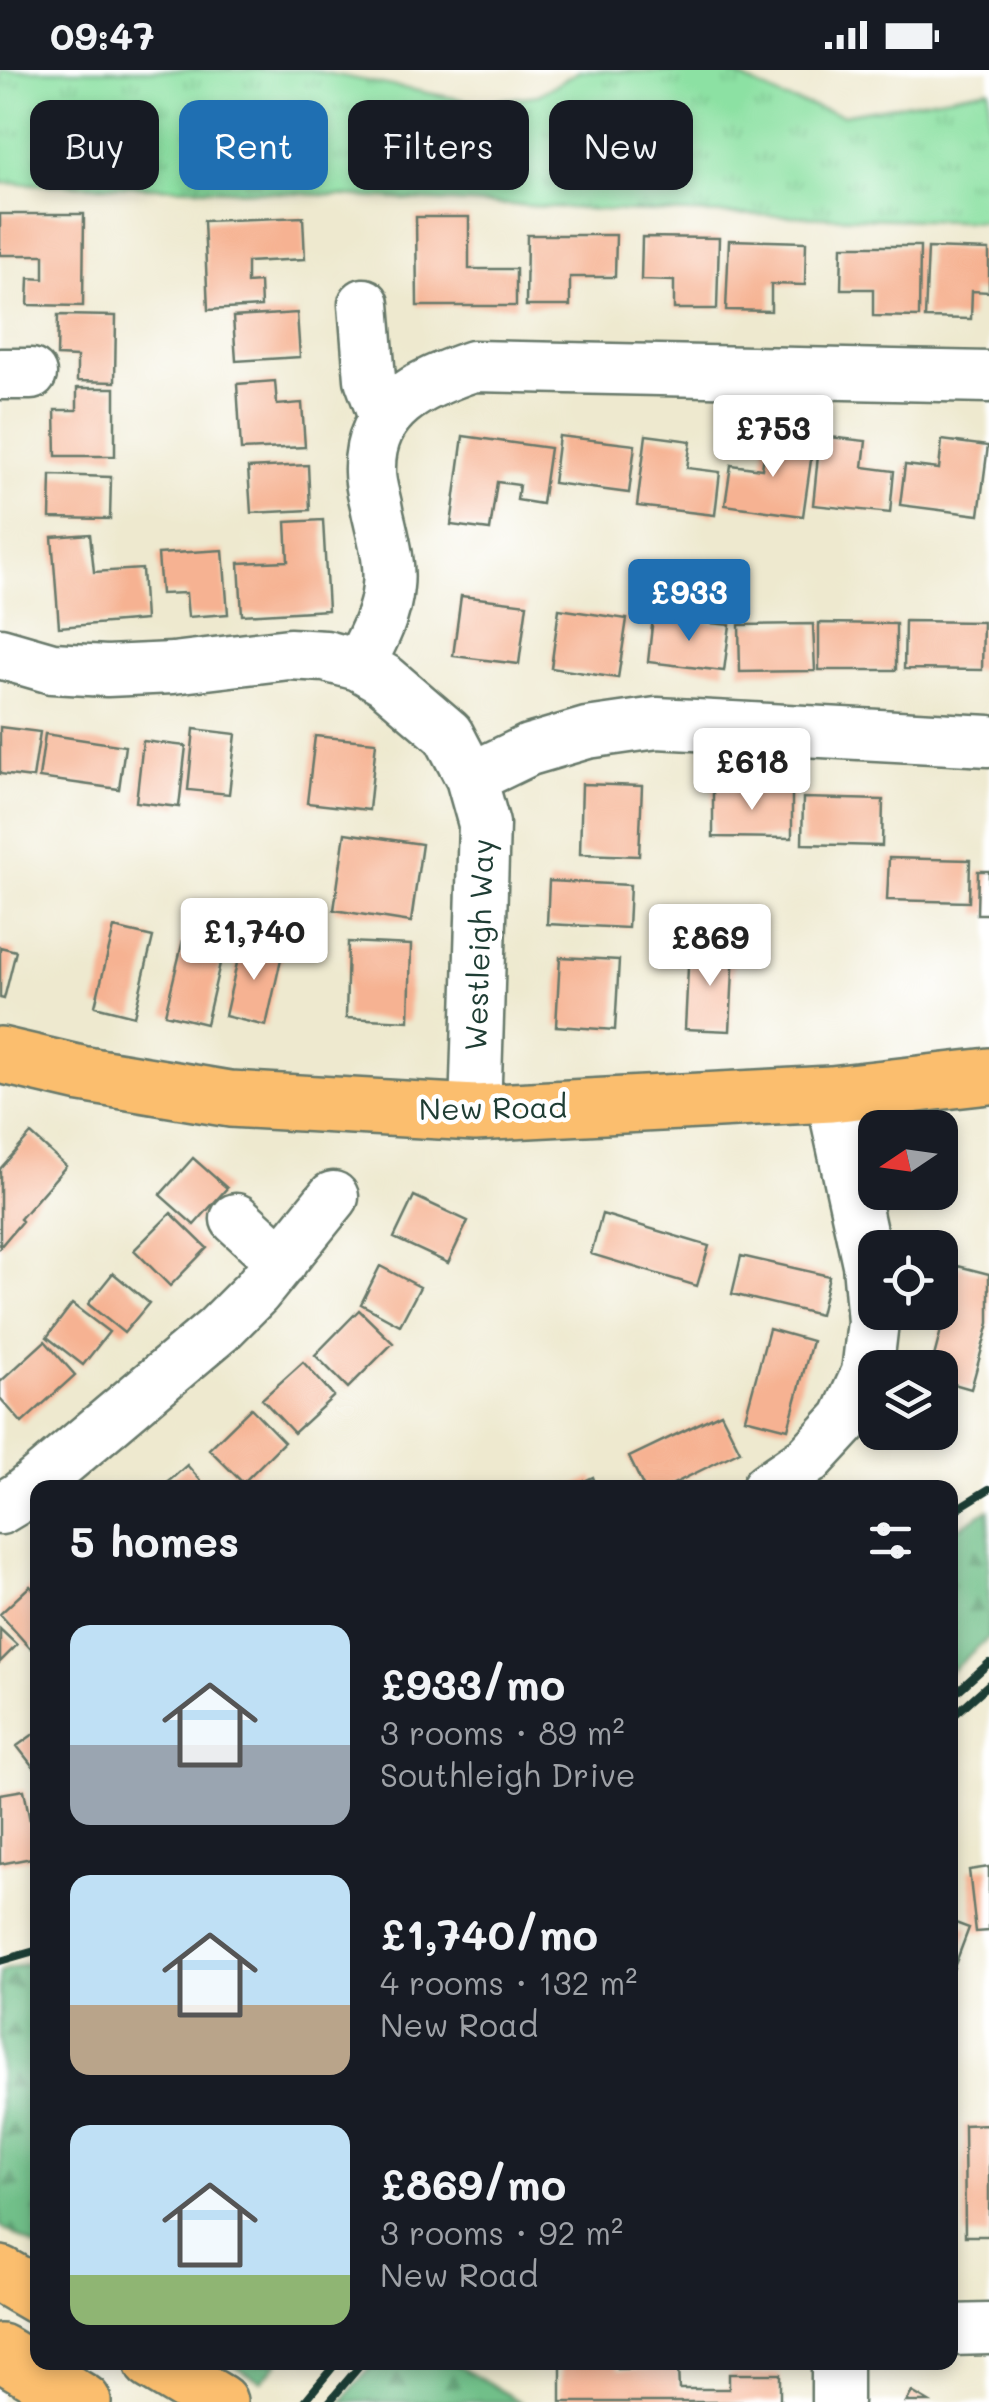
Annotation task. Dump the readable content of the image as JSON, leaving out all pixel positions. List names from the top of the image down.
{
  "streets": {
    "main road": ["New Road"],
    "street": ["Westleigh Way"]
  },
  "crossings": [
    ["Westleigh Way", "New Road"]
  ],
  "north": "left",
  "page": {
    "status": "09:47",
    "chip": [
      "Buy",
      "Rent",
      "Filters",
      "New"
    ],
    "price": [
      "£753",
      "£933",
      "£618",
      "£1,740",
      "£869"
    ],
    "heading": "5 homes",
    "list": [
      {
        "name": "£933/mo",
        "note": "3 rooms · 89 m² · Southleigh Drive"
      },
      {
        "name": "£1,740/mo",
        "note": "4 rooms · 132 m² · New Road"
      },
      {
        "name": "£869/mo",
        "note": "3 rooms · 92 m² · New Road"
      }
    ]
  }
}
